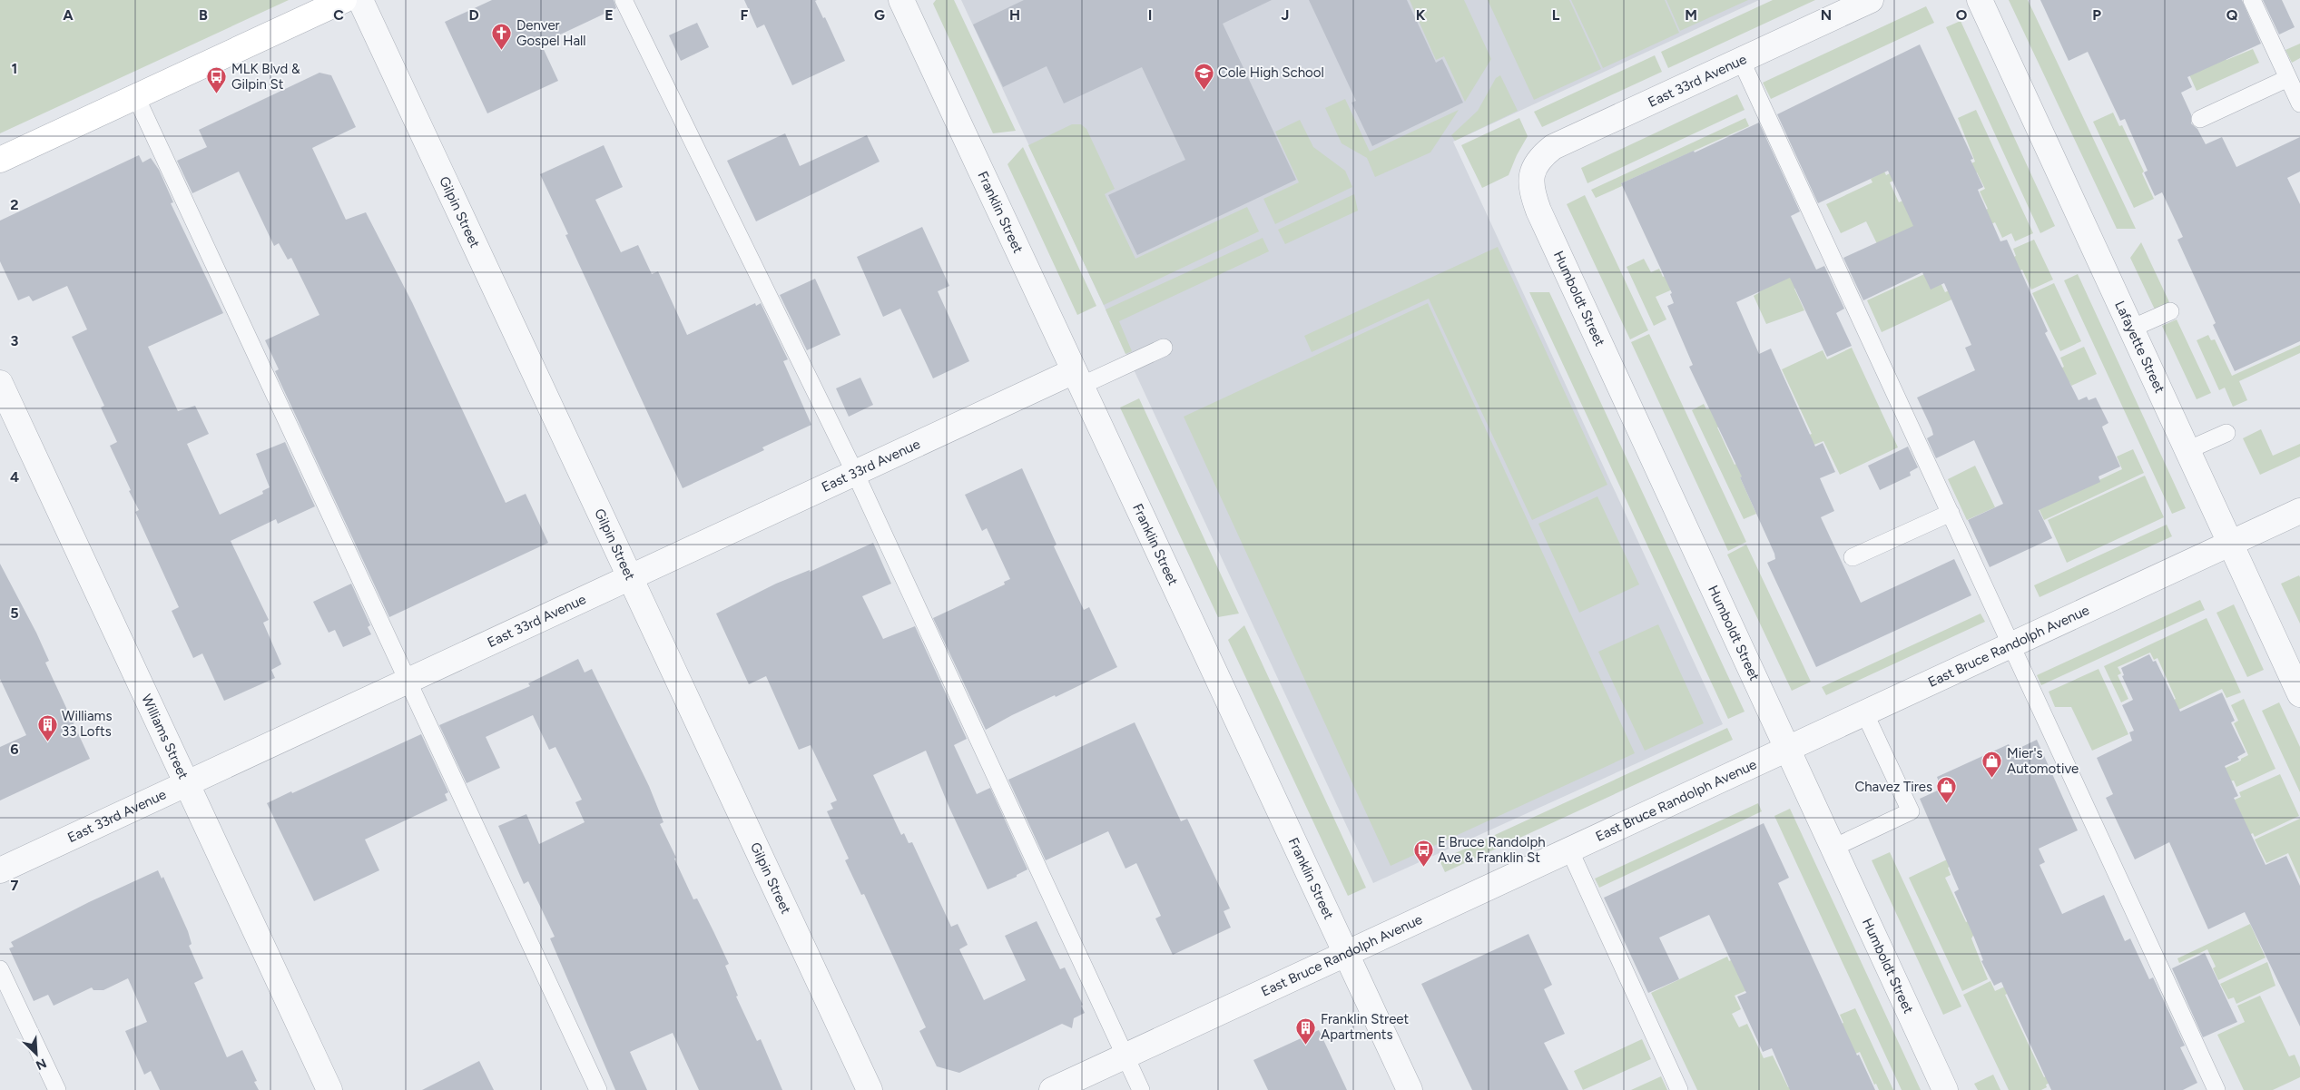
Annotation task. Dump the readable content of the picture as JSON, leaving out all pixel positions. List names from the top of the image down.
{
  "streets": {
    "street": [
      "East 33rd Avenue",
      "Gilpin Street",
      "Franklin Street",
      "Humboldt Street",
      "Lafayette Street",
      "East Bruce Randolph Avenue",
      "Williams Street"
    ]
  },
  "crossings": [
    ["East 33rd Avenue", "Gilpin Street"],
    ["East 33rd Avenue", "Franklin Street"],
    ["East 33rd Avenue", "Humboldt Street"],
    ["East 33rd Avenue", "Williams Street"],
    ["Franklin Street", "East Bruce Randolph Avenue"],
    ["Humboldt Street", "East Bruce Randolph Avenue"],
    ["Lafayette Street", "East Bruce Randolph Avenue"]
  ],
  "places": {
    "church": ["Denver Gospel Hall"],
    "school or university": ["Cole High School"],
    "bus stop": ["MLK Blvd & Gilpin St", "E Bruce Randolph Ave & Franklin St"],
    "building": ["Williams 33 Lofts", "Franklin Street Apartments"],
    "shop": ["Mier's Automotive", "Chavez Tires"]
  },
  "north": "bottom right",
  "grid": {
    "columns": [
      "A",
      "B",
      "C",
      "D",
      "E",
      "F",
      "G",
      "H",
      "I",
      "J",
      "K",
      "L",
      "M",
      "N",
      "O",
      "P",
      "Q"
    ],
    "rows": [
      "1",
      "2",
      "3",
      "4",
      "5",
      "6",
      "7"
    ]
  }
}
